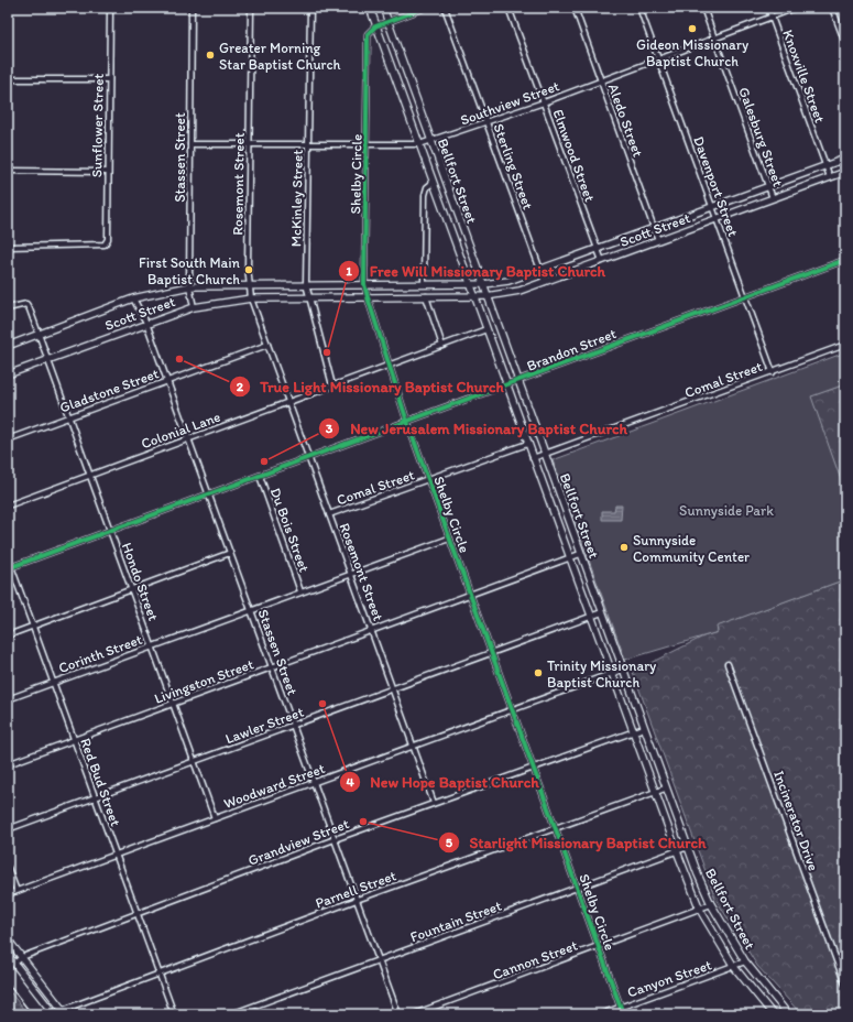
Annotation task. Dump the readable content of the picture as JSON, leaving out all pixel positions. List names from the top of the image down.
{
  "streets": {
    "main road": ["Bellfort Street", "Scott Street"],
    "street": [
      "Knoxville Street",
      "Southview Street",
      "Aledo Street",
      "Sunflower Street",
      "Galesburg Street",
      "Elmwood Street",
      "Stassen Street",
      "Sterling Street",
      "Shelby Circle",
      "Rosemont Street",
      "Davenport Street",
      "McKinley Street",
      "Brandon Street",
      "Comal Street",
      "Gladstone Street",
      "Colonial Lane",
      "Du Bois Street",
      "Hondo Street",
      "Corinth Street",
      "Livingston Street",
      "Lawler Street",
      "Red Bud Street",
      "Woodward Street",
      "Incinerator Drive",
      "Grandview Street",
      "Parnell Street",
      "Fountain Street",
      "Cannon Street",
      "Canyon Street"
    ]
  },
  "crossings": [
    ["Knoxville Street", "Southview Street"],
    ["Knoxville Street", "Scott Street"],
    ["Southview Street", "Aledo Street"],
    ["Southview Street", "Galesburg Street"],
    ["Southview Street", "Elmwood Street"],
    ["Southview Street", "Stassen Street"],
    ["Southview Street", "Sterling Street"],
    ["Southview Street", "Shelby Circle"],
    ["Southview Street", "Bellfort Street"],
    ["Southview Street", "Rosemont Street"],
    ["Southview Street", "Davenport Street"],
    ["Southview Street", "McKinley Street"],
    ["Aledo Street", "Scott Street"],
    ["Galesburg Street", "Scott Street"],
    ["Elmwood Street", "Scott Street"],
    ["Stassen Street", "Scott Street"],
    ["Stassen Street", "Brandon Street"],
    ["Stassen Street", "Gladstone Street"],
    ["Stassen Street", "Colonial Lane"],
    ["Stassen Street", "Corinth Street"],
    ["Stassen Street", "Livingston Street"],
    ["Stassen Street", "Lawler Street"],
    ["Stassen Street", "Woodward Street"],
    ["Stassen Street", "Grandview Street"],
    ["Stassen Street", "Parnell Street"],
    ["Stassen Street", "Fountain Street"],
    ["Sterling Street", "Scott Street"],
    ["Shelby Circle", "Bellfort Street"],
    ["Shelby Circle", "Scott Street"],
    ["Shelby Circle", "Brandon Street"],
    ["Shelby Circle", "Comal Street"],
    ["Shelby Circle", "Colonial Lane"],
    ["Shelby Circle", "Corinth Street"],
    ["Shelby Circle", "Livingston Street"],
    ["Shelby Circle", "Lawler Street"],
    ["Shelby Circle", "Woodward Street"],
    ["Shelby Circle", "Grandview Street"],
    ["Shelby Circle", "Parnell Street"],
    ["Shelby Circle", "Fountain Street"],
    ["Shelby Circle", "Cannon Street"],
    ["Shelby Circle", "Canyon Street"],
    ["Bellfort Street", "Scott Street"],
    ["Bellfort Street", "Brandon Street"],
    ["Bellfort Street", "Comal Street"],
    ["Bellfort Street", "Colonial Lane"],
    ["Bellfort Street", "Livingston Street"],
    ["Bellfort Street", "Lawler Street"],
    ["Bellfort Street", "Woodward Street"],
    ["Bellfort Street", "Grandview Street"],
    ["Bellfort Street", "Parnell Street"],
    ["Bellfort Street", "Fountain Street"],
    ["Bellfort Street", "Cannon Street"],
    ["Bellfort Street", "Canyon Street"],
    ["Rosemont Street", "Scott Street"],
    ["Rosemont Street", "Brandon Street"],
    ["Rosemont Street", "Comal Street"],
    ["Rosemont Street", "Gladstone Street"],
    ["Rosemont Street", "Colonial Lane"],
    ["Rosemont Street", "Corinth Street"],
    ["Rosemont Street", "Livingston Street"],
    ["Rosemont Street", "Lawler Street"],
    ["Rosemont Street", "Woodward Street"],
    ["Rosemont Street", "Grandview Street"],
    ["Davenport Street", "Scott Street"],
    ["Davenport Street", "Brandon Street"],
    ["Davenport Street", "Comal Street"],
    ["McKinley Street", "Scott Street"],
    ["McKinley Street", "Colonial Lane"],
    ["Scott Street", "Hondo Street"],
    ["Brandon Street", "Du Bois Street"],
    ["Brandon Street", "Hondo Street"],
    ["Brandon Street", "Red Bud Street"],
    ["Gladstone Street", "Hondo Street"],
    ["Colonial Lane", "Hondo Street"],
    ["Du Bois Street", "Corinth Street"],
    ["Hondo Street", "Corinth Street"],
    ["Hondo Street", "Livingston Street"],
    ["Hondo Street", "Lawler Street"],
    ["Hondo Street", "Woodward Street"],
    ["Corinth Street", "Red Bud Street"],
    ["Livingston Street", "Red Bud Street"],
    ["Lawler Street", "Red Bud Street"],
    ["Red Bud Street", "Woodward Street"],
    ["Red Bud Street", "Grandview Street"],
    ["Red Bud Street", "Parnell Street"]
  ],
  "parks": ["Sunnyside Park"],
  "places": [
    "Gideon Missionary Baptist Church",
    "Greater Morning Star Baptist Church",
    "First South Main Baptist Church",
    "Free Will Missionary Baptist Church",
    "True Light Missionary Baptist Church",
    "New Jerusalem Missionary Baptist Church",
    "Sunnyside Community Center",
    "Trinity Missionary Baptist Church",
    "New Hope Baptist Church",
    "Starlight Missionary Baptist Church"
  ]
}
